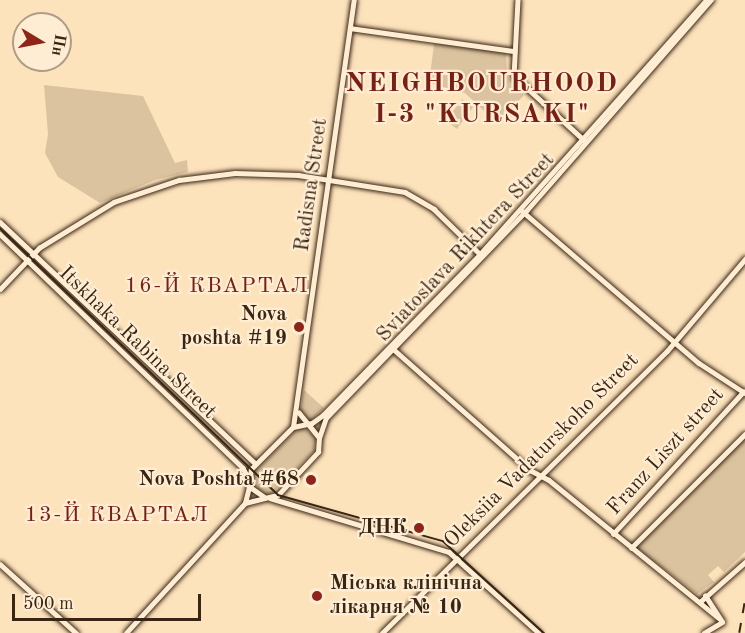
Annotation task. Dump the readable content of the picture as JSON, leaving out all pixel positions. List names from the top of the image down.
{
  "streets": {
    "street": [
      "Radisna Street",
      "Sviatoslava Rikhtera Street",
      "Itskhaka Rabina Street",
      "Oleksiia Vadaturskoho Street",
      "Franz Liszt street"
    ]
  },
  "districts": ["NEIGHBOURHOOD I-3 \"KURSAKI\"", "16-Й КВАРТАЛ", "13-Й КВАРТАЛ"],
  "places": [
    "Nova poshta #19",
    "Nova Poshta #68",
    "ДНК",
    "Міська клінічна лікарня № 10"
  ],
  "scale_bar": "500 m",
  "north": "right"
}
